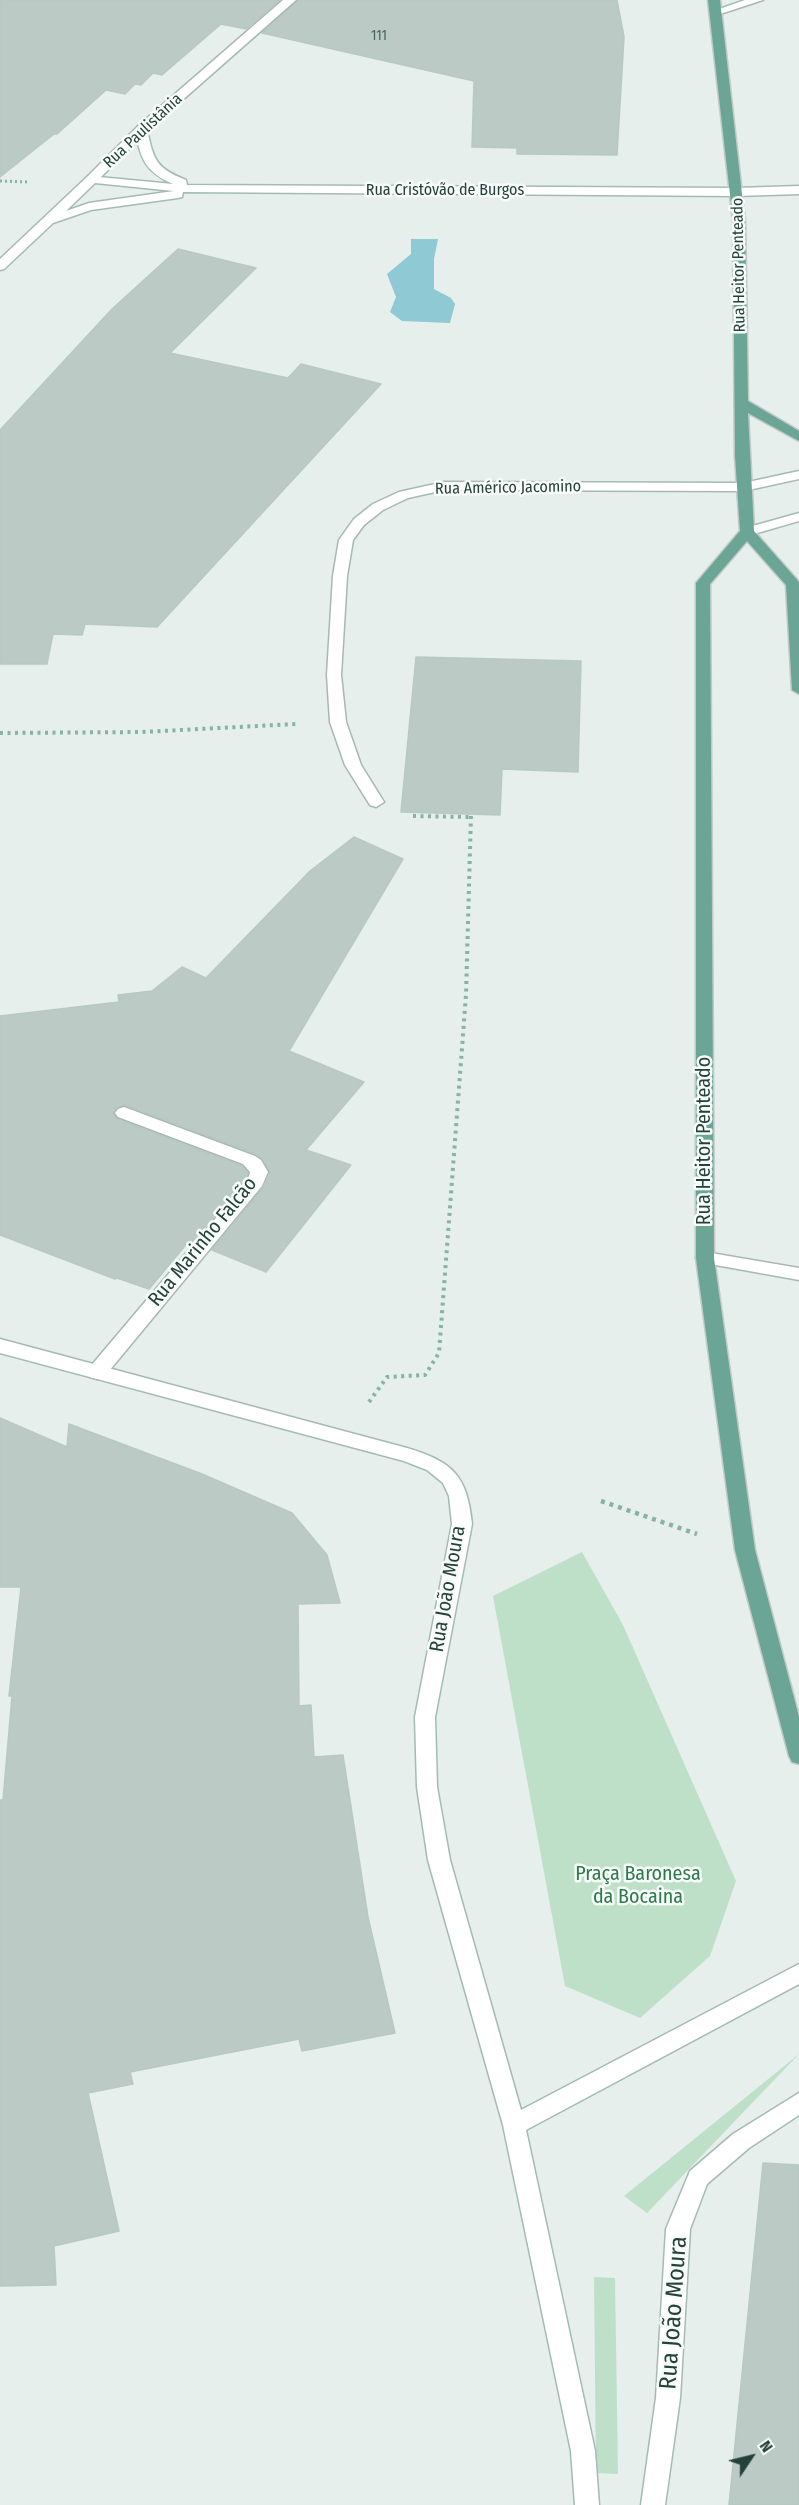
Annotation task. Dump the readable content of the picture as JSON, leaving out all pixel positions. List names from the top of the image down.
{
  "streets": {
    "main road": ["Rua Heitor Penteado"],
    "street": [
      "Rua Paulistânia",
      "Rua Cristóvão de Burgos",
      "Rua Américo Jacomino",
      "Rua Marinho Falcão",
      "Rua João Moura"
    ]
  },
  "crossings": [
    ["Rua Paulistânia", "Rua Cristóvão de Burgos"],
    ["Rua Cristóvão de Burgos", "Rua Heitor Penteado"],
    ["Rua Heitor Penteado", "Rua Américo Jacomino"],
    ["Rua Marinho Falcão", "Rua João Moura"]
  ],
  "parks": ["Praça Baronesa da Bocaina"],
  "house_numbers": ["111"],
  "north": "top right"
}
